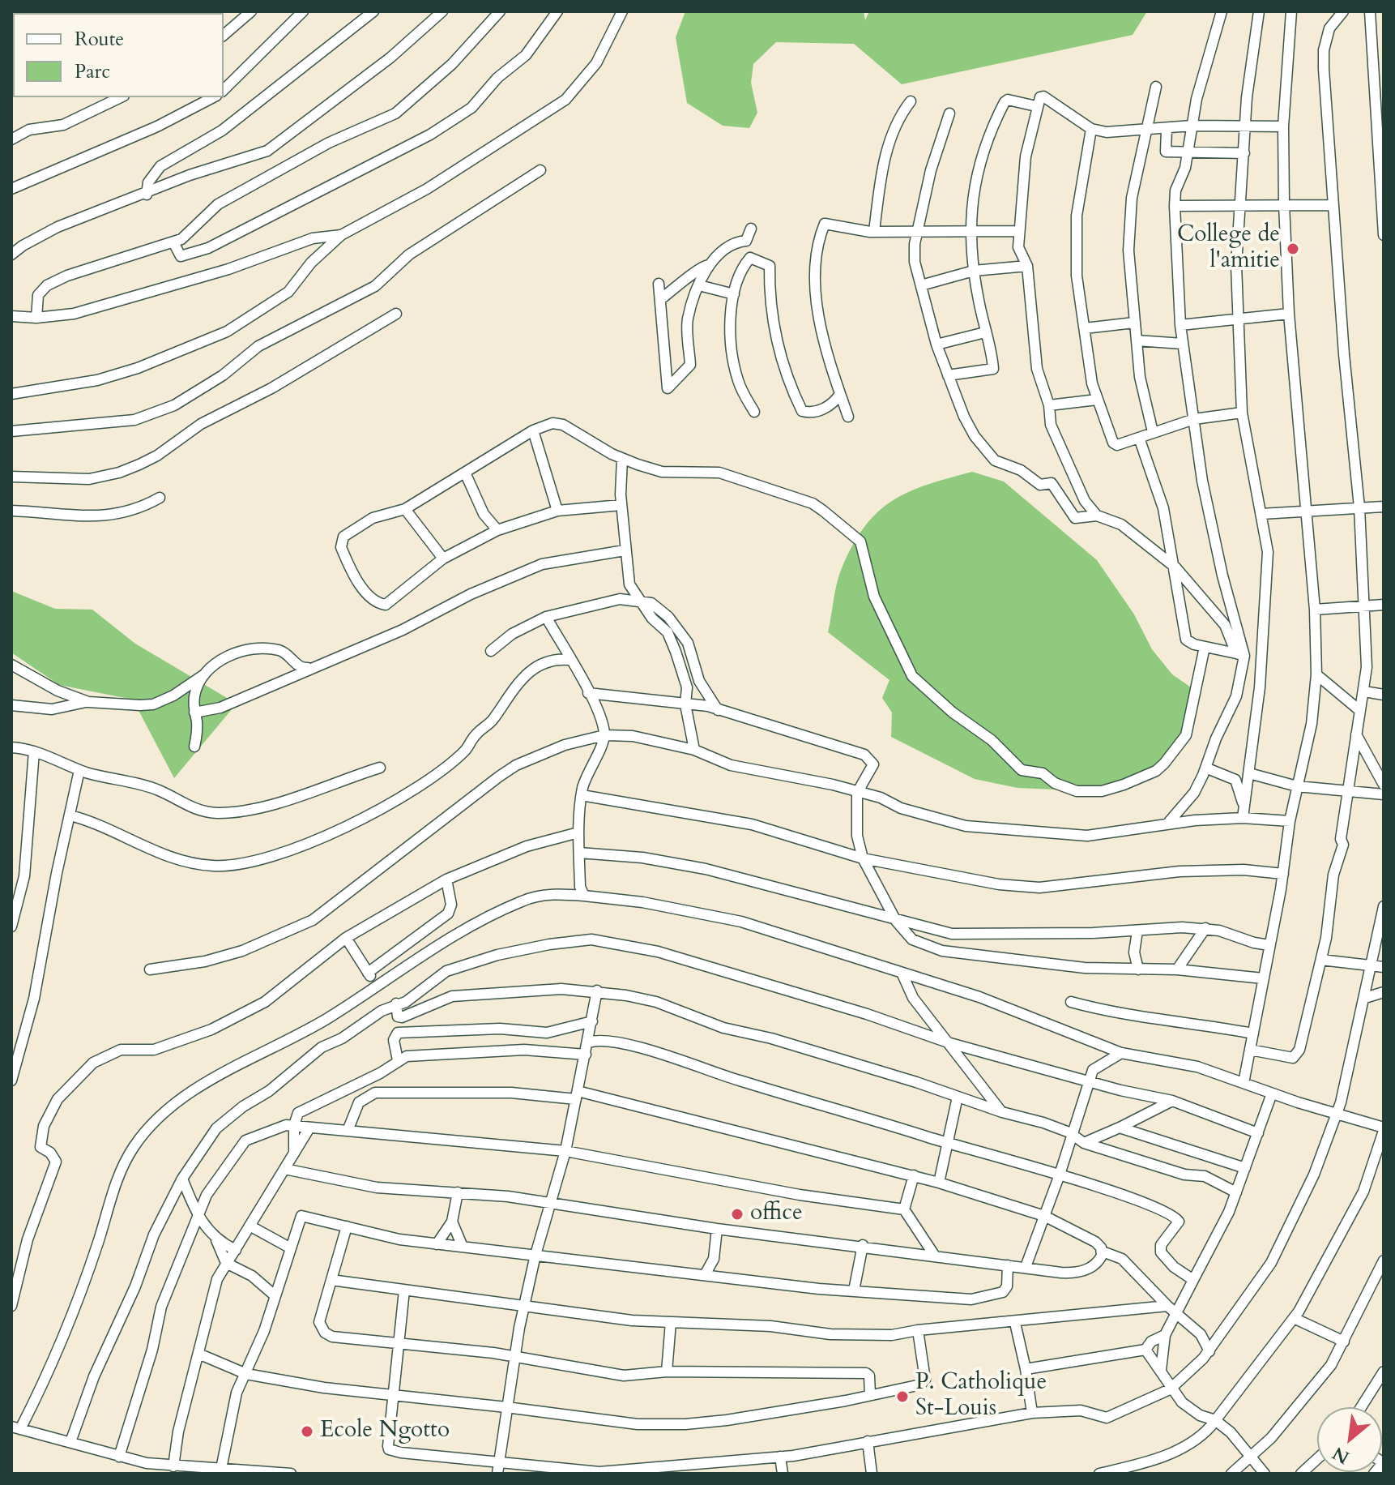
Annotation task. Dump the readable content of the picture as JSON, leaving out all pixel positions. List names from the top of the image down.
{
  "places": [
    "College de l'amitie",
    "office",
    "P. Catholique St-Louis",
    "Ecole Ngotto"
  ],
  "legend": ["Route", "Parc"],
  "north": "bottom left"
}
